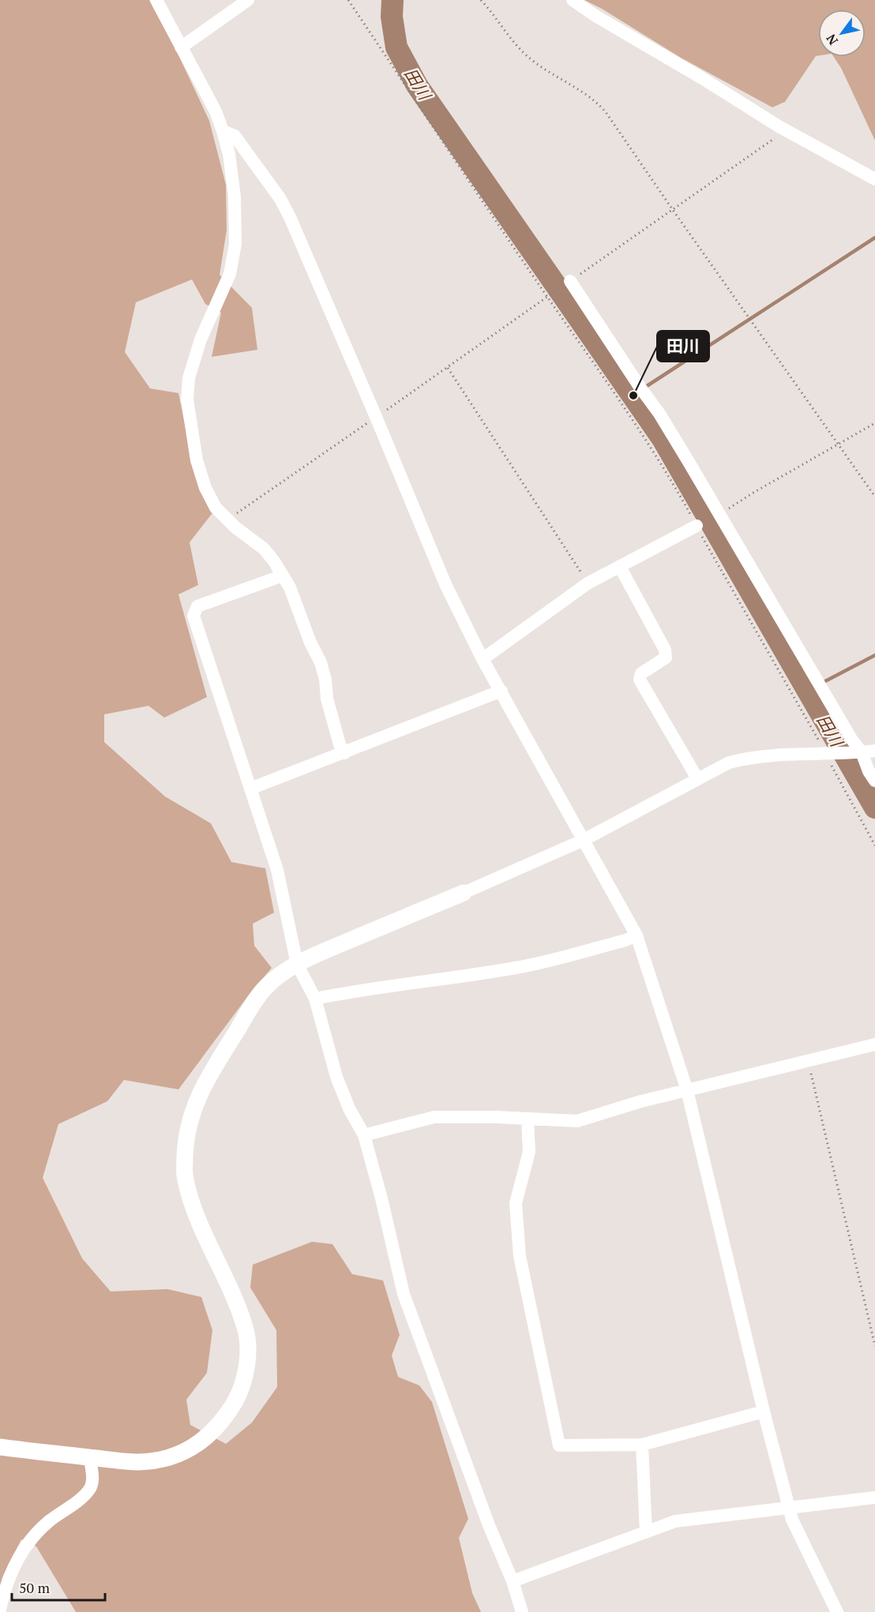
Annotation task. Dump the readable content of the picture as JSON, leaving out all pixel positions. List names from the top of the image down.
{
  "water": ["田川"],
  "places": ["田川"],
  "scale_bar": "50 m",
  "north": "bottom left"
}
